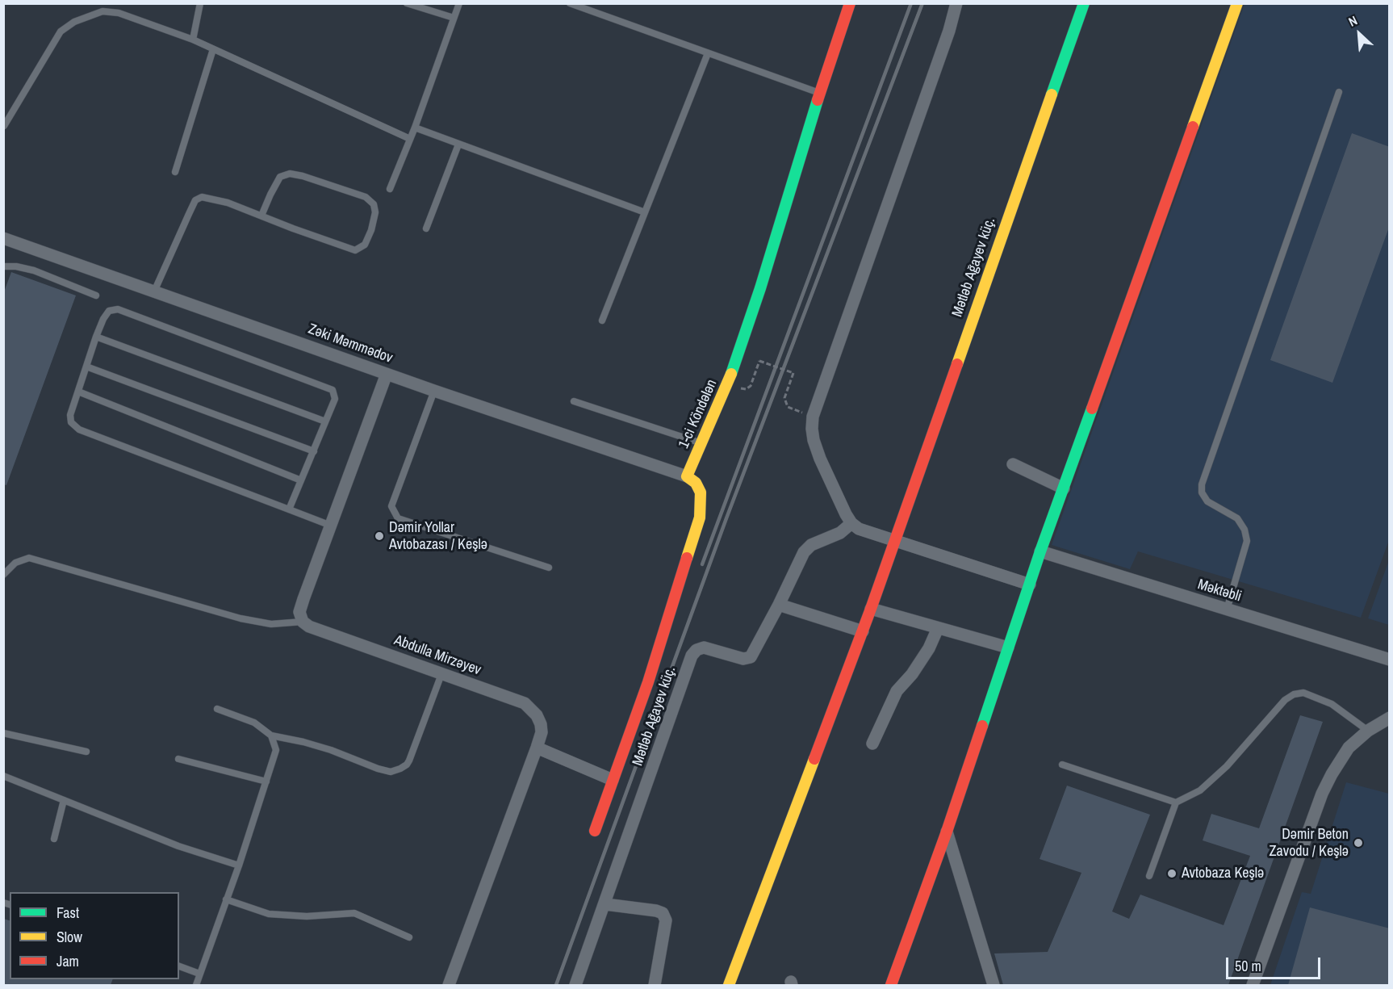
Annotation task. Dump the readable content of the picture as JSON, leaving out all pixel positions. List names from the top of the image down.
{
  "streets": {
    "street": [
      "Mətləb Ağayev küç.",
      "Zəki Məmmədov",
      "1-ci Köndələn",
      "Məktəbli",
      "Abdulla Mirzəyev"
    ]
  },
  "crossings": [
    ["Zəki Məmmədov", "1-ci Köndələn"]
  ],
  "places": ["Dəmir Yollar Avtobazası / Keşlə", "Dəmir Beton Zavodu / Keşlə", "Avtobaza Keşlə"],
  "legend": ["Fast", "Slow", "Jam"],
  "scale_bar": "50 m",
  "north": "top left"
}
